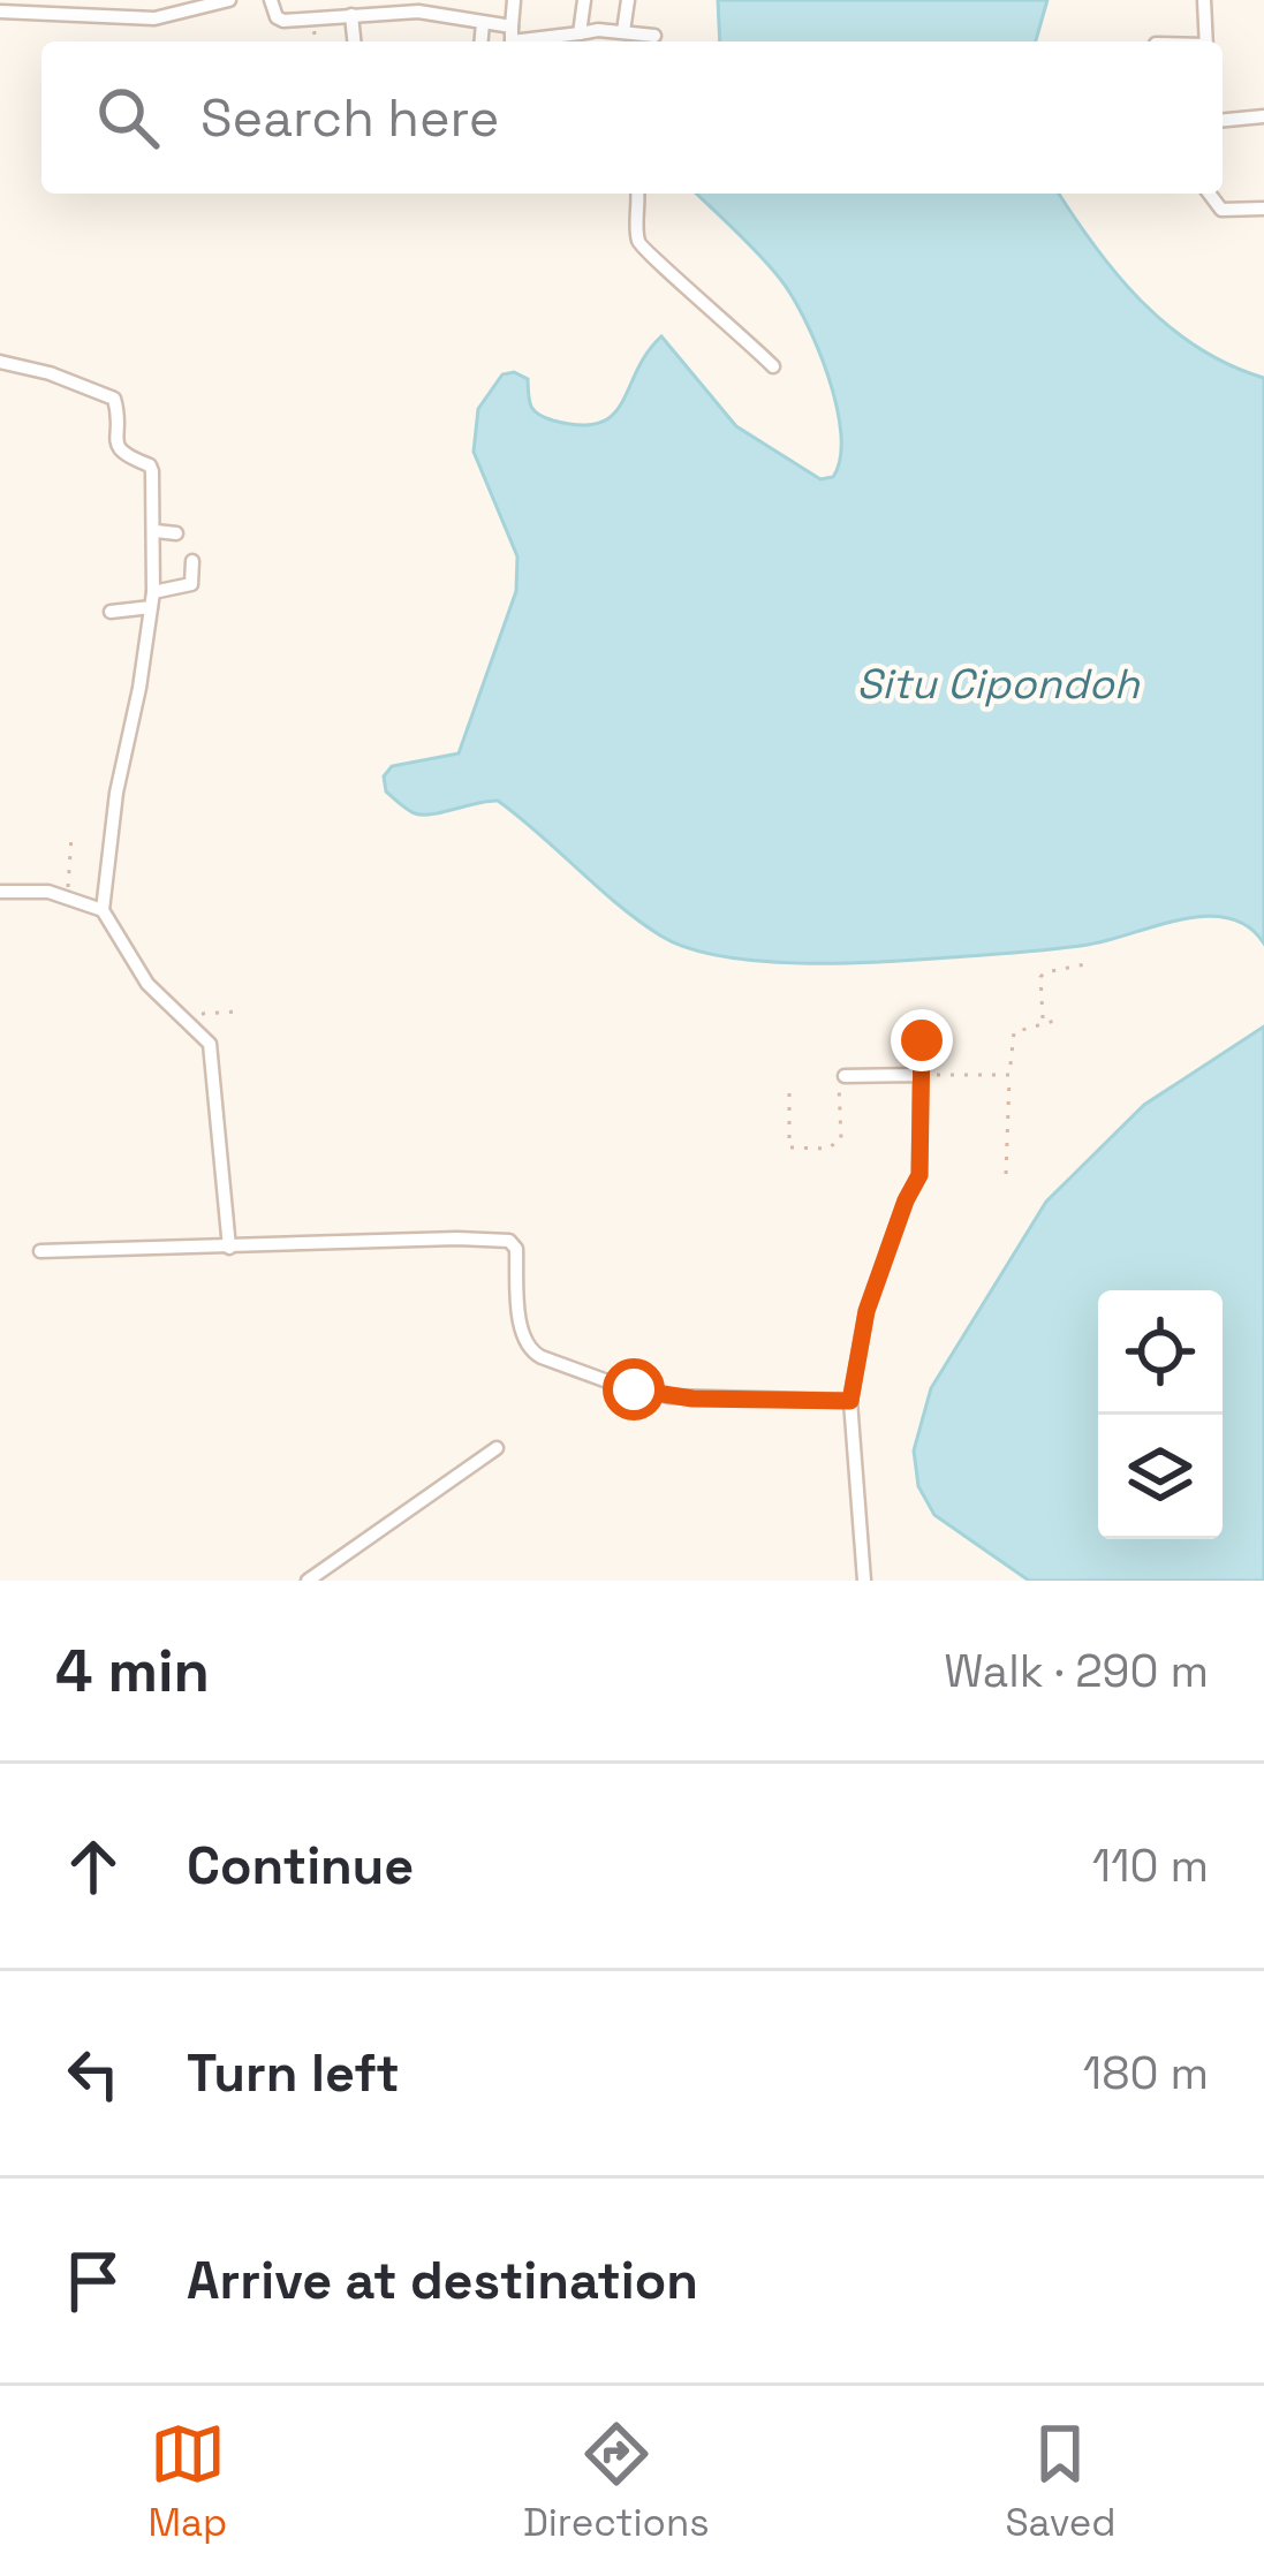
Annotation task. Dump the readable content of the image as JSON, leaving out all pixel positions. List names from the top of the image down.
{
  "water": ["Situ Cipondoh"],
  "page": {
    "search": "Search here",
    "heading": ["4 min", "Walk · 290 m"],
    "list": [
      ["Continue", "110 m"],
      ["Turn left", "180 m"],
      "Arrive at destination"
    ],
    "nav": ["Map", "Directions", "Saved"]
  }
}
